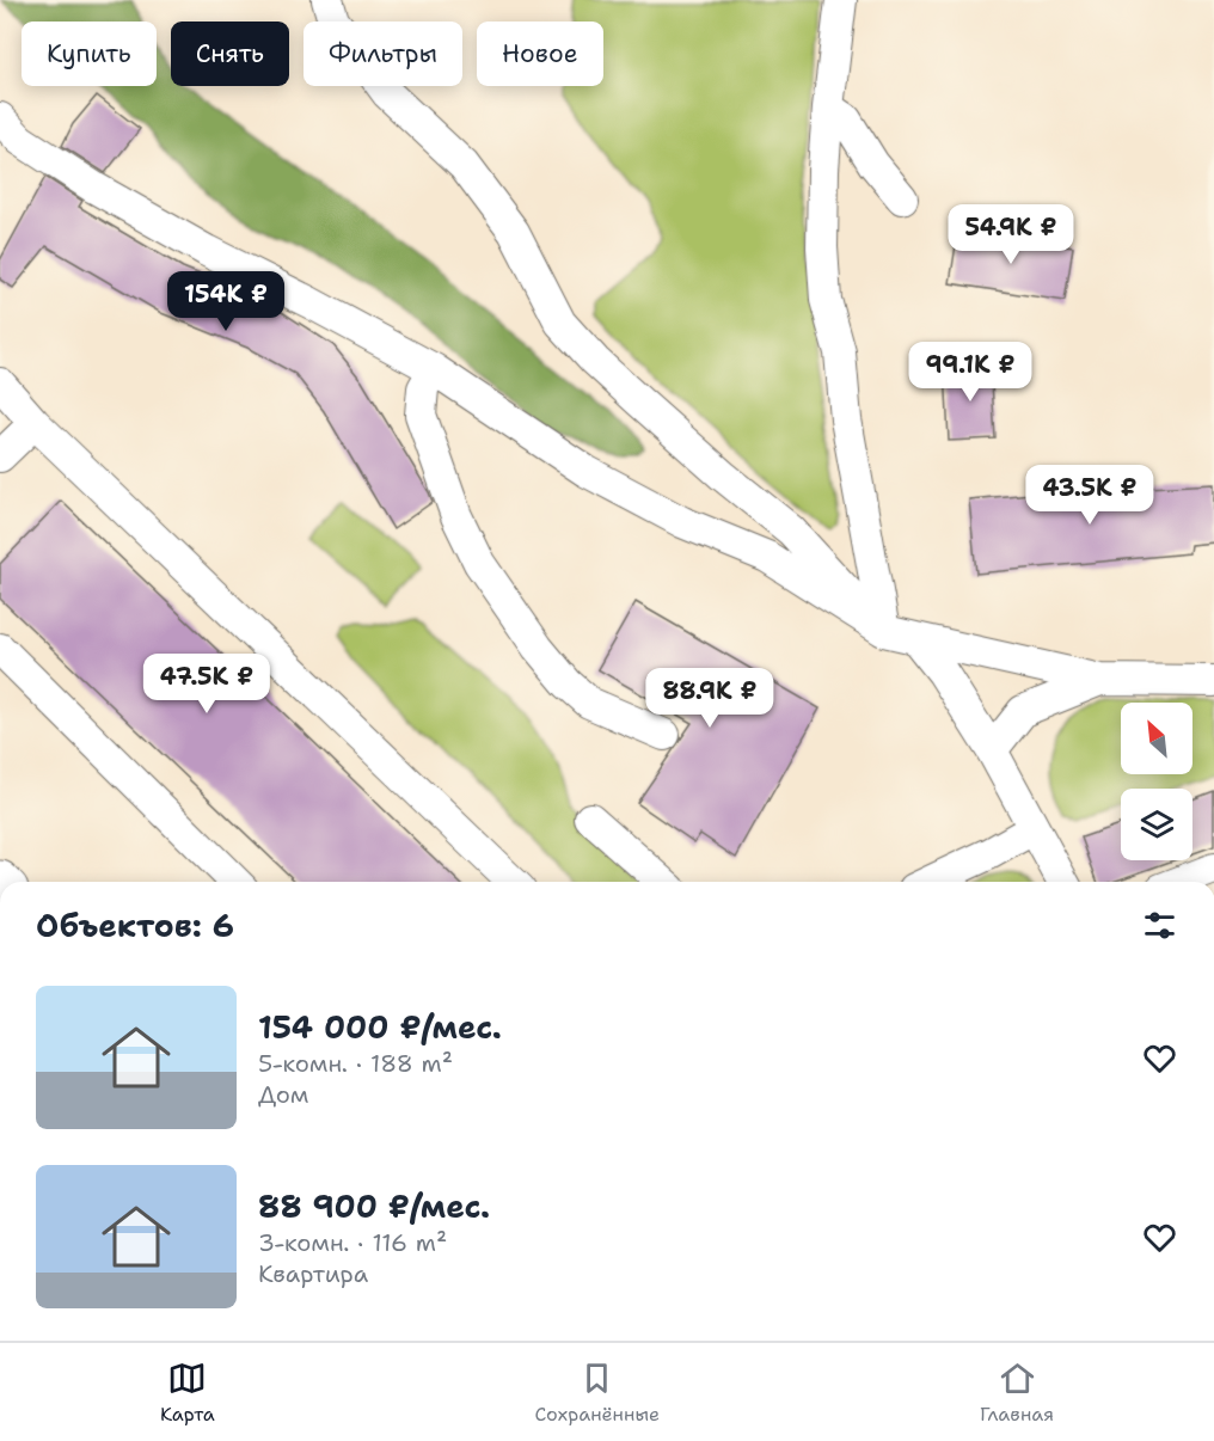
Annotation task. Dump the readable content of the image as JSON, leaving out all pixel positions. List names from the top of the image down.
{
  "north": "top left",
  "page": {
    "chip": [
      "Купить",
      "Снять",
      "Фильтры",
      "Новое"
    ],
    "price": [
      "54.9K ₽",
      "154K ₽",
      "99.1K ₽",
      "43.5K ₽",
      "47.5K ₽",
      "88.9K ₽"
    ],
    "heading": "Объектов: 6",
    "list": [
      {
        "name": "154 000 ₽/мес.",
        "note": "5-комн. · 188 m² · Дом"
      },
      {
        "name": "88 900 ₽/мес.",
        "note": "3-комн. · 116 m² · Квартира"
      }
    ],
    "tabs": ["Карта", "Сохранённые", "Главная"]
  }
}
